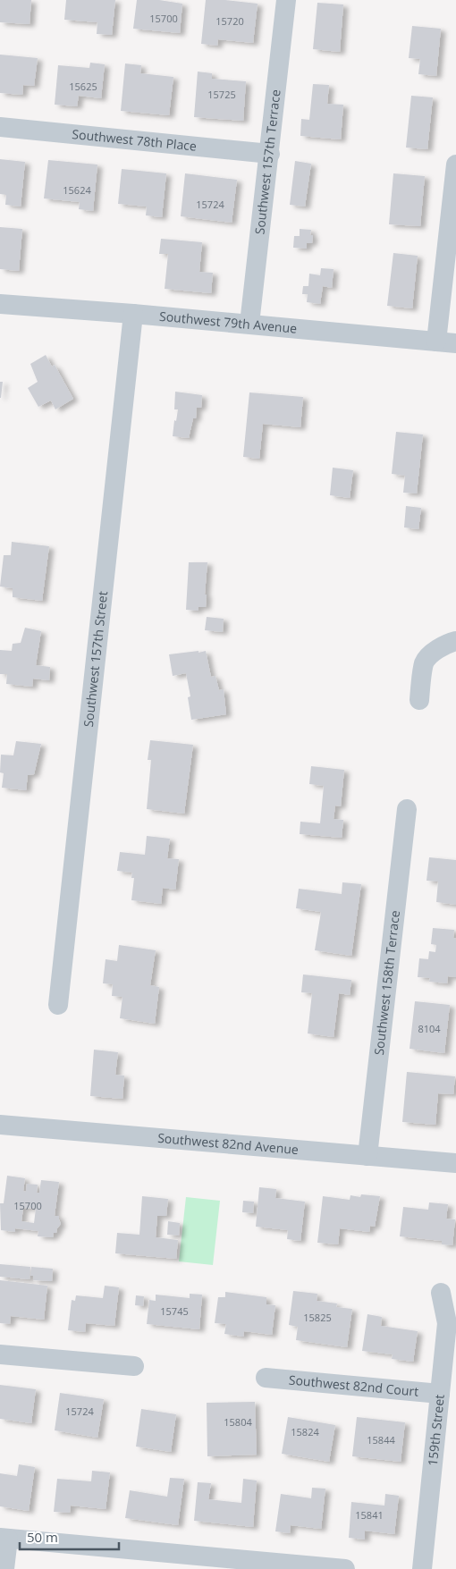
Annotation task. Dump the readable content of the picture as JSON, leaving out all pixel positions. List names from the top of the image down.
{
  "streets": {
    "street": [
      "Southwest 78th Place",
      "Southwest 157th Terrace",
      "Southwest 79th Avenue",
      "Southwest 157th Street",
      "Southwest 158th Terrace",
      "Southwest 82nd Avenue",
      "Southwest 82nd Court",
      "159th Street"
    ]
  },
  "crossings": [
    ["Southwest 78th Place", "Southwest 157th Terrace"],
    ["Southwest 157th Terrace", "Southwest 79th Avenue"],
    ["Southwest 79th Avenue", "Southwest 157th Street"],
    ["Southwest 158th Terrace", "Southwest 82nd Avenue"],
    ["Southwest 82nd Court", "159th Street"]
  ],
  "house_numbers": [
    "15700",
    "15720",
    "15625",
    "15725",
    "15624",
    "15724",
    "8104",
    "15700",
    "15745",
    "15825",
    "15724",
    "15804",
    "15824",
    "15844",
    "15841"
  ],
  "scale_bar": "50 m"
}
